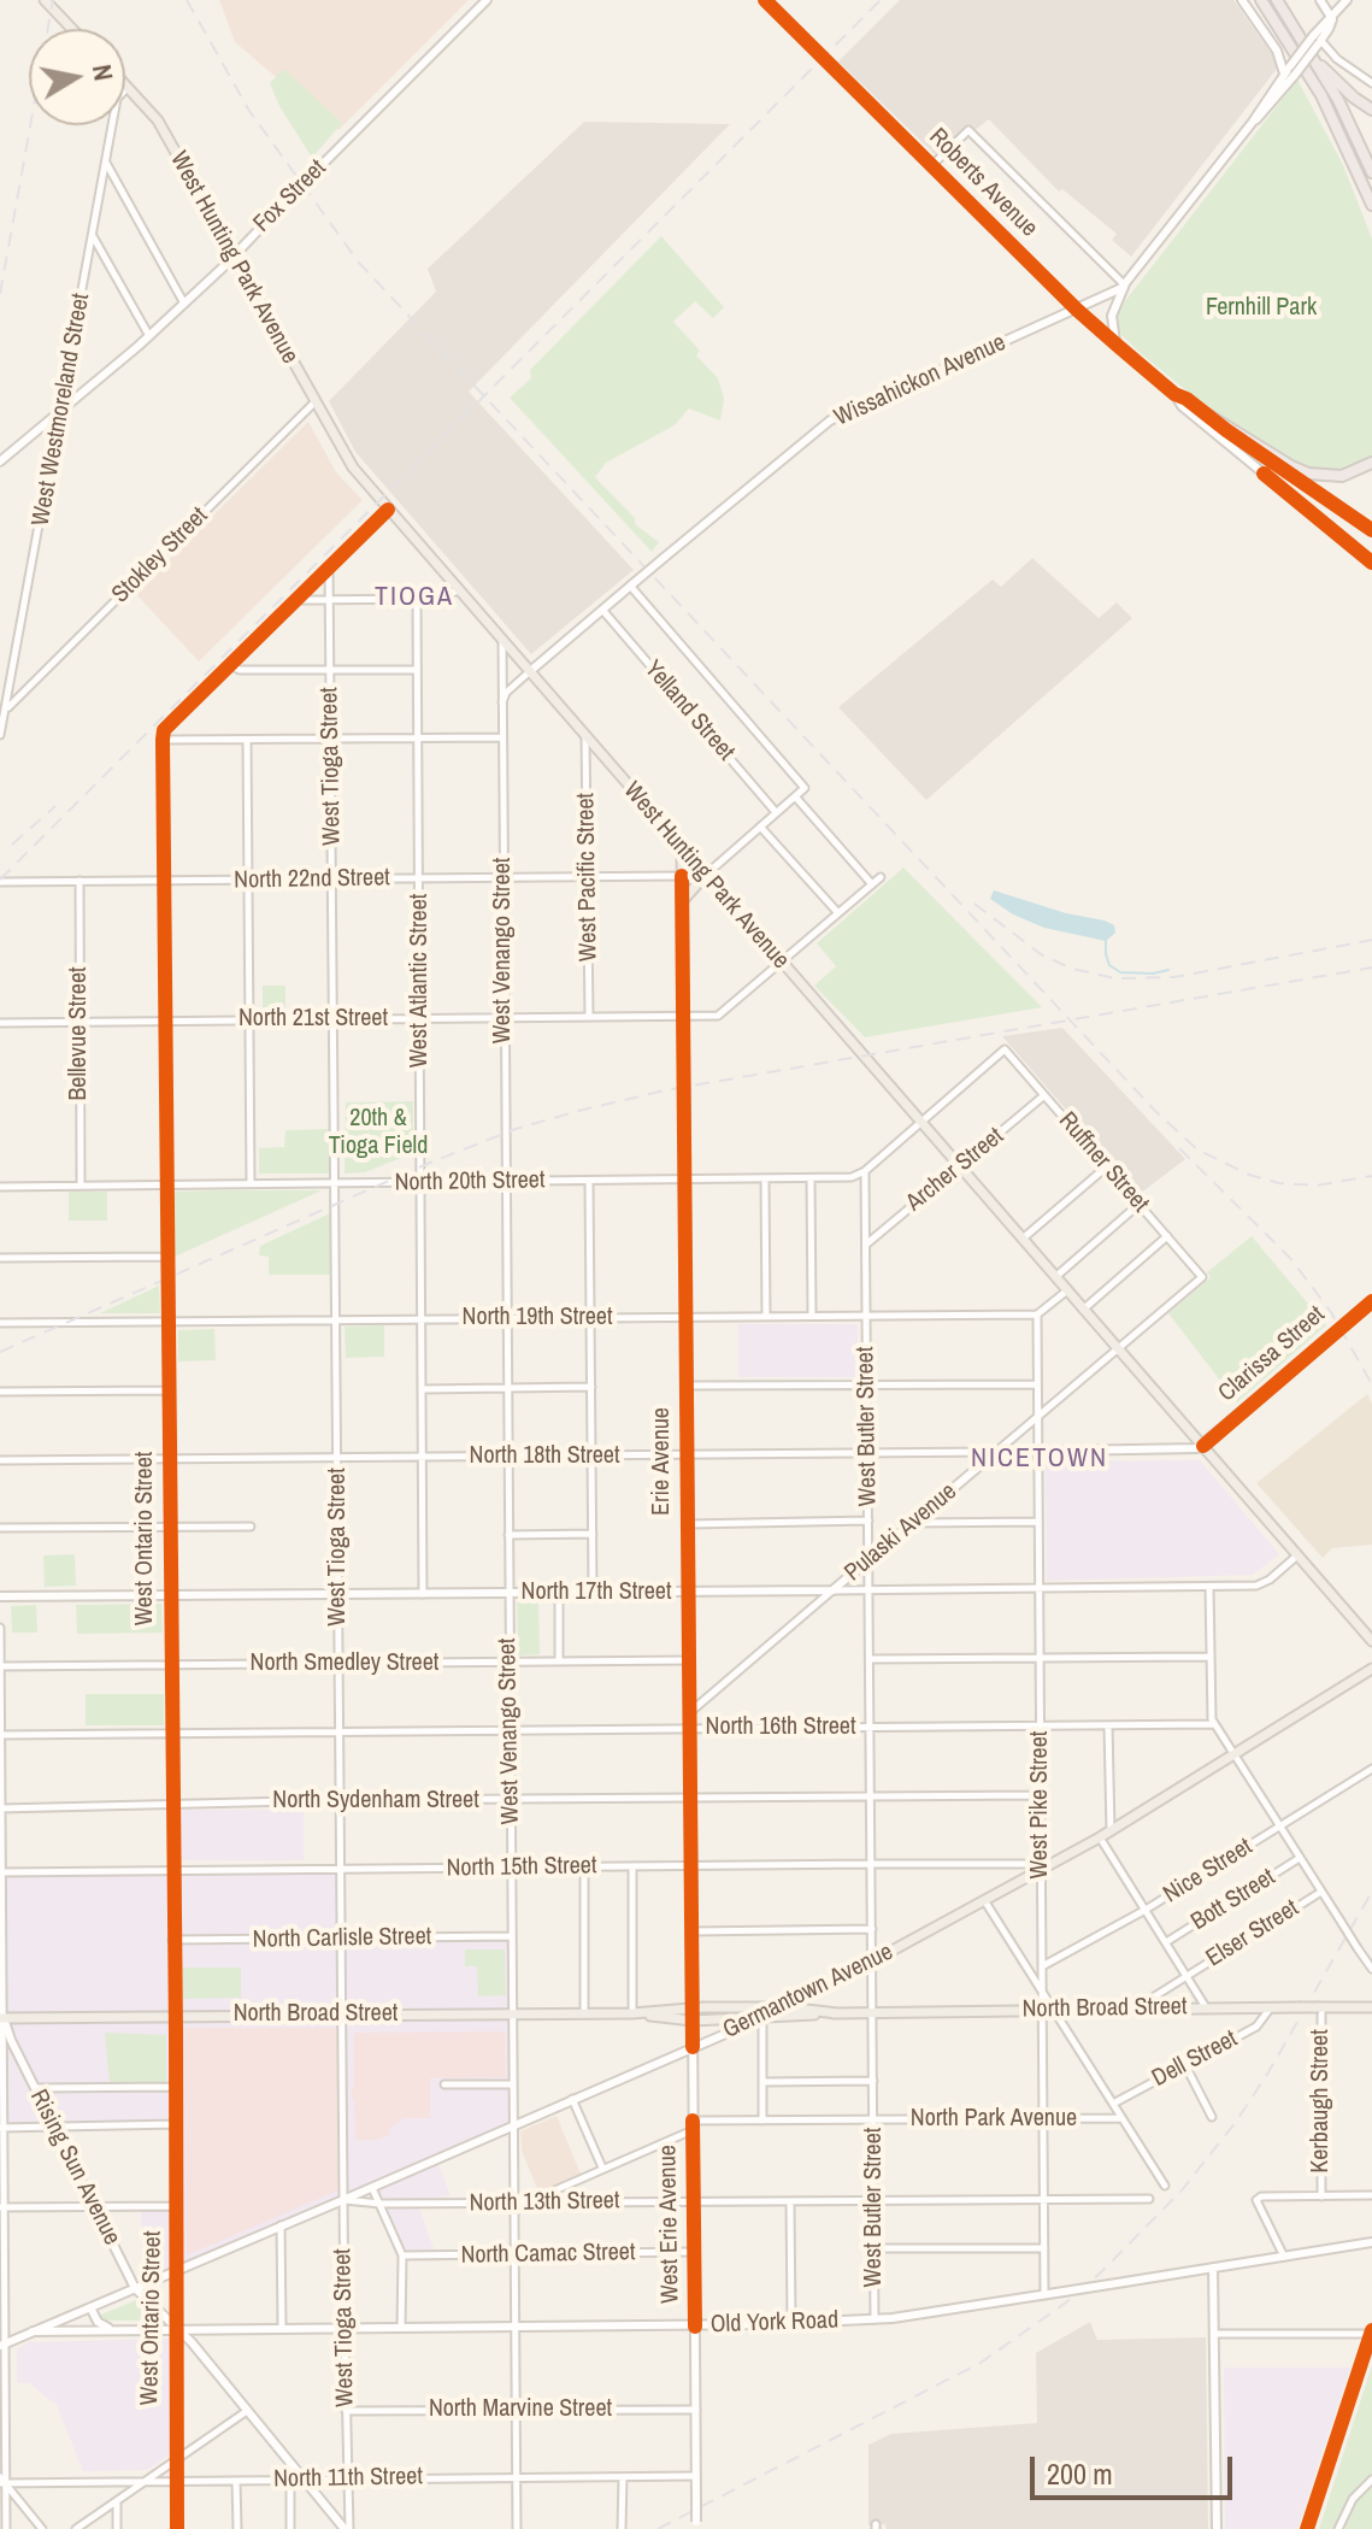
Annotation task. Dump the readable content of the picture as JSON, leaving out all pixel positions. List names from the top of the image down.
{
  "streets": {
    "main road": [
      "West Hunting Park Avenue",
      "Erie Avenue",
      "Germantown Avenue",
      "North Broad Street"
    ],
    "street": [
      "Roberts Avenue",
      "Fox Street",
      "Wissahickon Avenue",
      "West Westmoreland Street",
      "Stokley Street",
      "Yelland Street",
      "West Tioga Street",
      "West Pacific Street",
      "North 22nd Street",
      "West Venango Street",
      "West Atlantic Street",
      "North 21st Street",
      "Bellevue Street",
      "Ruffner Street",
      "Archer Street",
      "North 20th Street",
      "North 19th Street",
      "Clarissa Street",
      "West Butler Street",
      "North 18th Street",
      "Pulaski Avenue",
      "West Ontario Street",
      "North 17th Street",
      "North Smedley Street",
      "North 16th Street",
      "North Sydenham Street",
      "West Pike Street",
      "North 15th Street",
      "Nice Street",
      "Bott Street",
      "Elser Street",
      "North Carlisle Street",
      "Dell Street",
      "Kerbaugh Street",
      "North Park Avenue",
      "Rising Sun Avenue",
      "North 13th Street",
      "West Erie Avenue",
      "North Camac Street",
      "Old York Road",
      "North Marvine Street",
      "North 11th Street"
    ]
  },
  "crossings": [
    ["Roberts Avenue", "Wissahickon Avenue"],
    ["Fox Street", "West Hunting Park Avenue"],
    ["Fox Street", "West Westmoreland Street"],
    ["West Hunting Park Avenue", "Wissahickon Avenue"],
    ["West Hunting Park Avenue", "West Westmoreland Street"],
    ["West Hunting Park Avenue", "Stokley Street"],
    ["West Hunting Park Avenue", "West Pacific Street"],
    ["West Hunting Park Avenue", "West Venango Street"],
    ["West Hunting Park Avenue", "North 21st Street"],
    ["West Hunting Park Avenue", "Ruffner Street"],
    ["West Hunting Park Avenue", "Archer Street"],
    ["West Hunting Park Avenue", "Clarissa Street"],
    ["West Hunting Park Avenue", "North 18th Street"],
    ["West Hunting Park Avenue", "Erie Avenue"],
    ["West Hunting Park Avenue", "Pulaski Avenue"],
    ["West Hunting Park Avenue", "North 17th Street"],
    ["Wissahickon Avenue", "Yelland Street"],
    ["West Westmoreland Street", "Stokley Street"],
    ["West Tioga Street", "North 22nd Street"],
    ["West Tioga Street", "North 21st Street"],
    ["West Tioga Street", "North 20th Street"],
    ["West Tioga Street", "North 19th Street"],
    ["West Tioga Street", "North 18th Street"],
    ["West Tioga Street", "North 17th Street"],
    ["West Tioga Street", "North Smedley Street"],
    ["West Tioga Street", "North 16th Street"],
    ["West Tioga Street", "North Sydenham Street"],
    ["West Tioga Street", "North 15th Street"],
    ["West Tioga Street", "North Carlisle Street"],
    ["West Tioga Street", "Germantown Avenue"],
    ["West Tioga Street", "North Broad Street"],
    ["West Tioga Street", "Rising Sun Avenue"],
    ["West Tioga Street", "North 13th Street"],
    ["West Tioga Street", "Old York Road"],
    ["West Tioga Street", "North Marvine Street"],
    ["West Tioga Street", "North 11th Street"],
    ["West Pacific Street", "North 22nd Street"],
    ["West Pacific Street", "North 21st Street"],
    ["North 22nd Street", "West Venango Street"],
    ["North 22nd Street", "West Atlantic Street"],
    ["North 22nd Street", "Bellevue Street"],
    ["North 22nd Street", "Erie Avenue"],
    ["North 22nd Street", "West Ontario Street"],
    ["West Venango Street", "North 21st Street"],
    ["West Venango Street", "North 20th Street"],
    ["West Venango Street", "North 19th Street"],
    ["West Venango Street", "North 18th Street"],
    ["West Venango Street", "North 17th Street"],
    ["West Venango Street", "North Smedley Street"],
    ["West Venango Street", "North 16th Street"],
    ["West Venango Street", "North Sydenham Street"],
    ["West Venango Street", "North 15th Street"],
    ["West Venango Street", "North Carlisle Street"],
    ["West Venango Street", "Germantown Avenue"],
    ["West Venango Street", "North Broad Street"],
    ["West Venango Street", "North 13th Street"],
    ["West Venango Street", "North Camac Street"],
    ["West Venango Street", "Old York Road"],
    ["West Venango Street", "North Marvine Street"],
    ["West Venango Street", "North 11th Street"],
    ["West Atlantic Street", "North 21st Street"],
    ["West Atlantic Street", "North 20th Street"],
    ["West Atlantic Street", "North 19th Street"],
    ["West Atlantic Street", "North 18th Street"],
    ["West Atlantic Street", "North 17th Street"],
    ["North 21st Street", "Bellevue Street"],
    ["North 21st Street", "Erie Avenue"],
    ["North 21st Street", "West Ontario Street"],
    ["Bellevue Street", "North 20th Street"],
    ["Ruffner Street", "Archer Street"],
    ["Ruffner Street", "Pulaski Avenue"],
    ["Archer Street", "West Butler Street"],
    ["North 20th Street", "West Butler Street"],
    ["North 20th Street", "Erie Avenue"],
    ["North 20th Street", "West Ontario Street"],
    ["North 19th Street", "West Butler Street"],
    ["North 19th Street", "Erie Avenue"],
    ["North 19th Street", "West Ontario Street"],
    ["North 19th Street", "West Pike Street"],
    ["Clarissa Street", "North 18th Street"],
    ["West Butler Street", "North 18th Street"],
    ["West Butler Street", "Pulaski Avenue"],
    ["West Butler Street", "North 17th Street"],
    ["West Butler Street", "North 16th Street"],
    ["West Butler Street", "North Sydenham Street"],
    ["West Butler Street", "North 15th Street"],
    ["West Butler Street", "Germantown Avenue"],
    ["West Butler Street", "North Broad Street"],
    ["West Butler Street", "North Park Avenue"],
    ["West Butler Street", "North 13th Street"],
    ["West Butler Street", "Old York Road"],
    ["North 18th Street", "Erie Avenue"],
    ["North 18th Street", "Pulaski Avenue"],
    ["North 18th Street", "West Ontario Street"],
    ["North 18th Street", "West Pike Street"],
    ["Erie Avenue", "Pulaski Avenue"],
    ["Erie Avenue", "North 17th Street"],
    ["Erie Avenue", "North Smedley Street"],
    ["Erie Avenue", "North 16th Street"],
    ["Erie Avenue", "North Sydenham Street"],
    ["Erie Avenue", "North 15th Street"],
    ["Erie Avenue", "Germantown Avenue"],
    ["Erie Avenue", "North Broad Street"],
    ["Erie Avenue", "West Erie Avenue"],
    ["Pulaski Avenue", "North 17th Street"],
    ["Pulaski Avenue", "West Pike Street"],
    ["West Ontario Street", "North 17th Street"],
    ["West Ontario Street", "North Smedley Street"],
    ["West Ontario Street", "North 16th Street"],
    ["West Ontario Street", "North Sydenham Street"],
    ["West Ontario Street", "North 15th Street"],
    ["West Ontario Street", "North Carlisle Street"],
    ["West Ontario Street", "Germantown Avenue"],
    ["West Ontario Street", "North Broad Street"],
    ["West Ontario Street", "Rising Sun Avenue"],
    ["West Ontario Street", "Old York Road"],
    ["West Ontario Street", "North 11th Street"],
    ["North 17th Street", "West Pike Street"],
    ["North 16th Street", "West Pike Street"],
    ["North Sydenham Street", "West Pike Street"],
    ["West Pike Street", "North 15th Street"],
    ["West Pike Street", "Nice Street"],
    ["West Pike Street", "Germantown Avenue"],
    ["West Pike Street", "North Broad Street"],
    ["West Pike Street", "North Park Avenue"],
    ["West Pike Street", "North 13th Street"],
    ["West Pike Street", "Old York Road"],
    ["North 15th Street", "Germantown Avenue"],
    ["Elser Street", "North Broad Street"],
    ["Germantown Avenue", "North Broad Street"],
    ["Germantown Avenue", "Rising Sun Avenue"],
    ["Germantown Avenue", "North 13th Street"],
    ["Germantown Avenue", "West Erie Avenue"],
    ["Germantown Avenue", "Old York Road"],
    ["North Broad Street", "Dell Street"],
    ["North Broad Street", "Kerbaugh Street"],
    ["North Broad Street", "Rising Sun Avenue"],
    ["North Park Avenue", "West Erie Avenue"],
    ["Rising Sun Avenue", "Old York Road"],
    ["Rising Sun Avenue", "North 11th Street"],
    ["North 13th Street", "West Erie Avenue"],
    ["West Erie Avenue", "North Camac Street"],
    ["West Erie Avenue", "Old York Road"],
    ["West Erie Avenue", "North Marvine Street"],
    ["West Erie Avenue", "North 11th Street"]
  ],
  "districts": ["TIOGA", "NICETOWN"],
  "parks": ["Fernhill Park", "20th & Tioga Field"],
  "scale_bar": "200 m",
  "north": "right"
}
